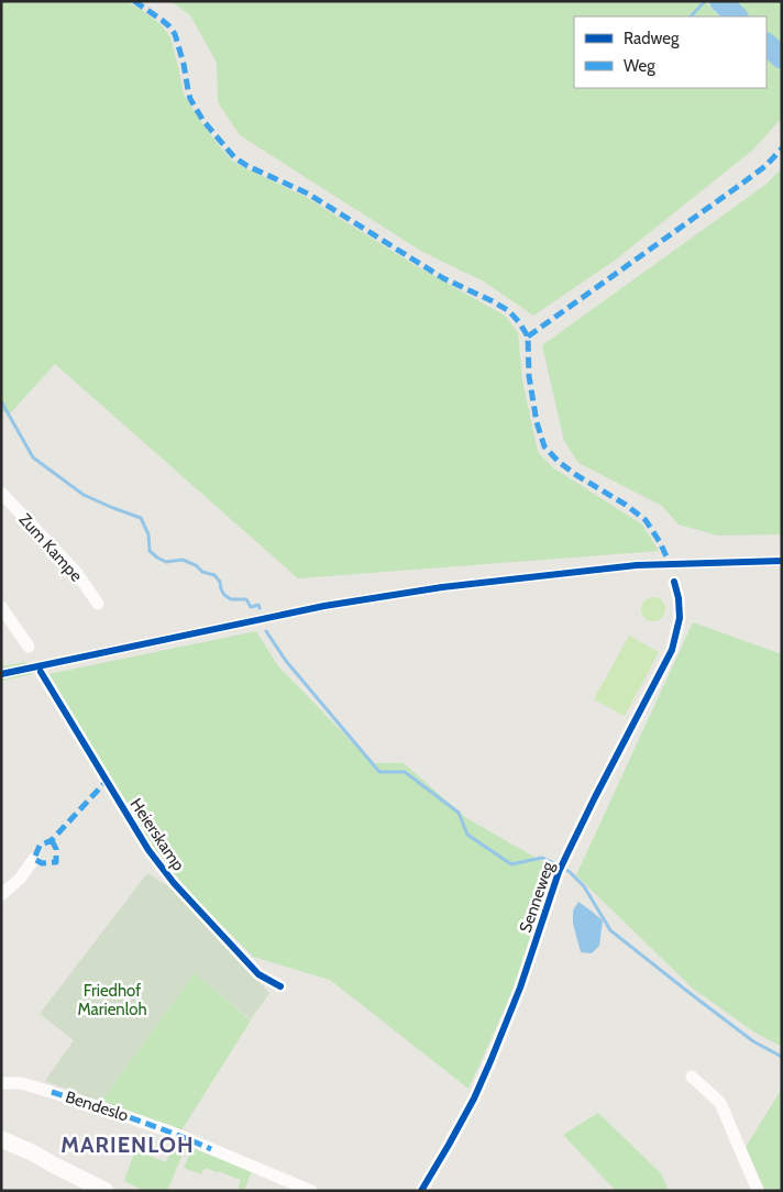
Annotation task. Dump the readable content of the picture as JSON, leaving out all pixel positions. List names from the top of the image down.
{
  "streets": {
    "street": [
      "Zum Kampe",
      "Heierskamp",
      "Senneweg",
      "Bendeslo"
    ]
  },
  "districts": ["MARIENLOH"],
  "parks": ["Friedhof Marienloh"],
  "legend": ["Radweg", "Weg"]
}
